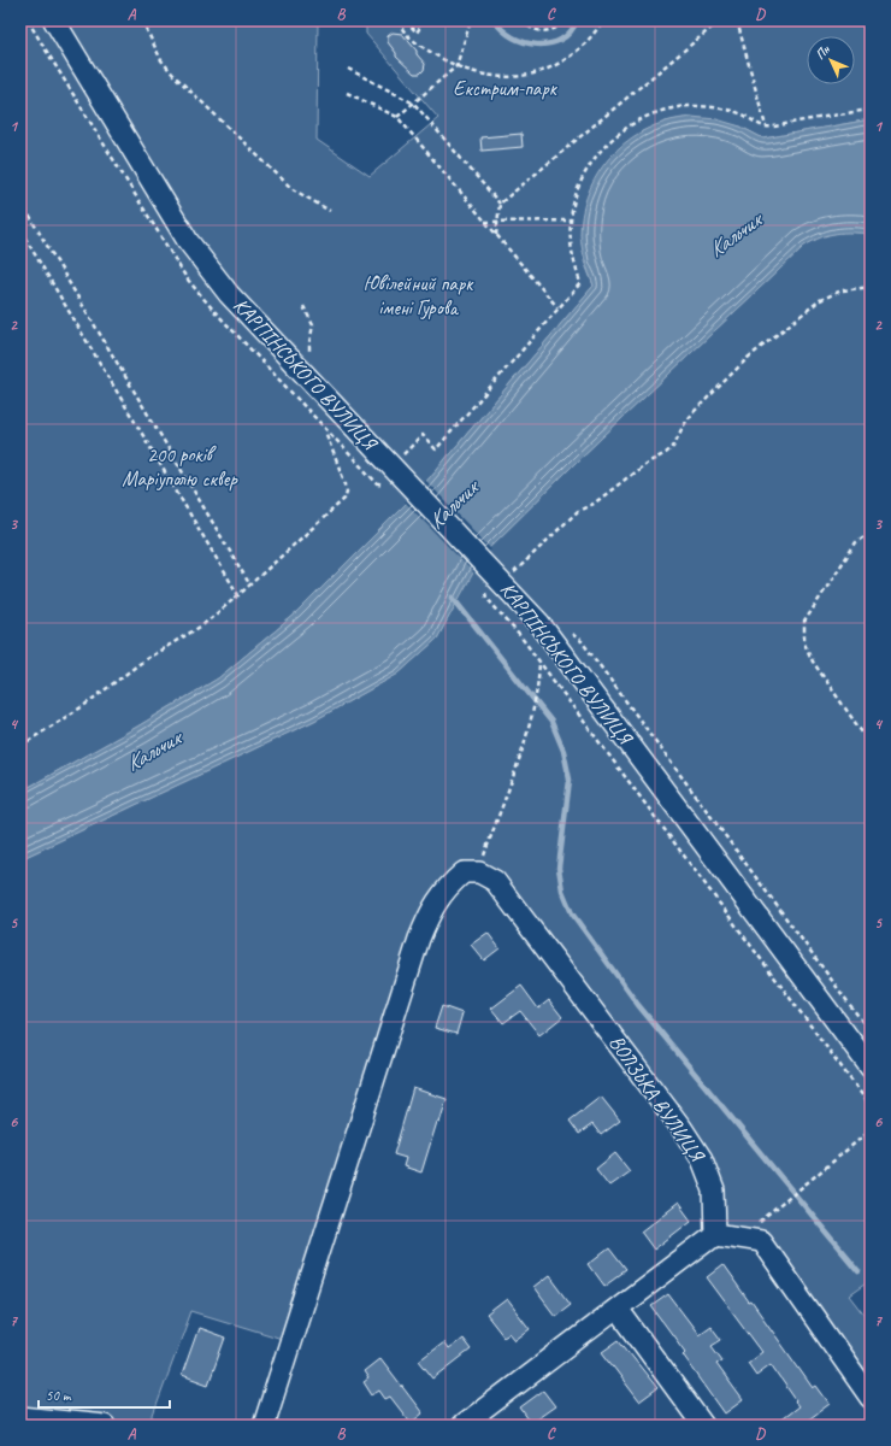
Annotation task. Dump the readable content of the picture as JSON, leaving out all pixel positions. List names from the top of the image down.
{
  "streets": {
    "street": ["КАРПІНСЬКОГО ВУЛИЦЯ", "ВОЛЗЬКА ВУЛИЦЯ"]
  },
  "water": ["Кальчик"],
  "parks": ["Екстрим-парк", "Ювілейний парк імені Гурова", "200 років Маріуполю сквер"],
  "scale_bar": "50 m",
  "north": "top left",
  "grid": {
    "columns": [
      "A",
      "B",
      "C",
      "D"
    ],
    "rows": [
      "1",
      "2",
      "3",
      "4",
      "5",
      "6",
      "7"
    ]
  }
}
